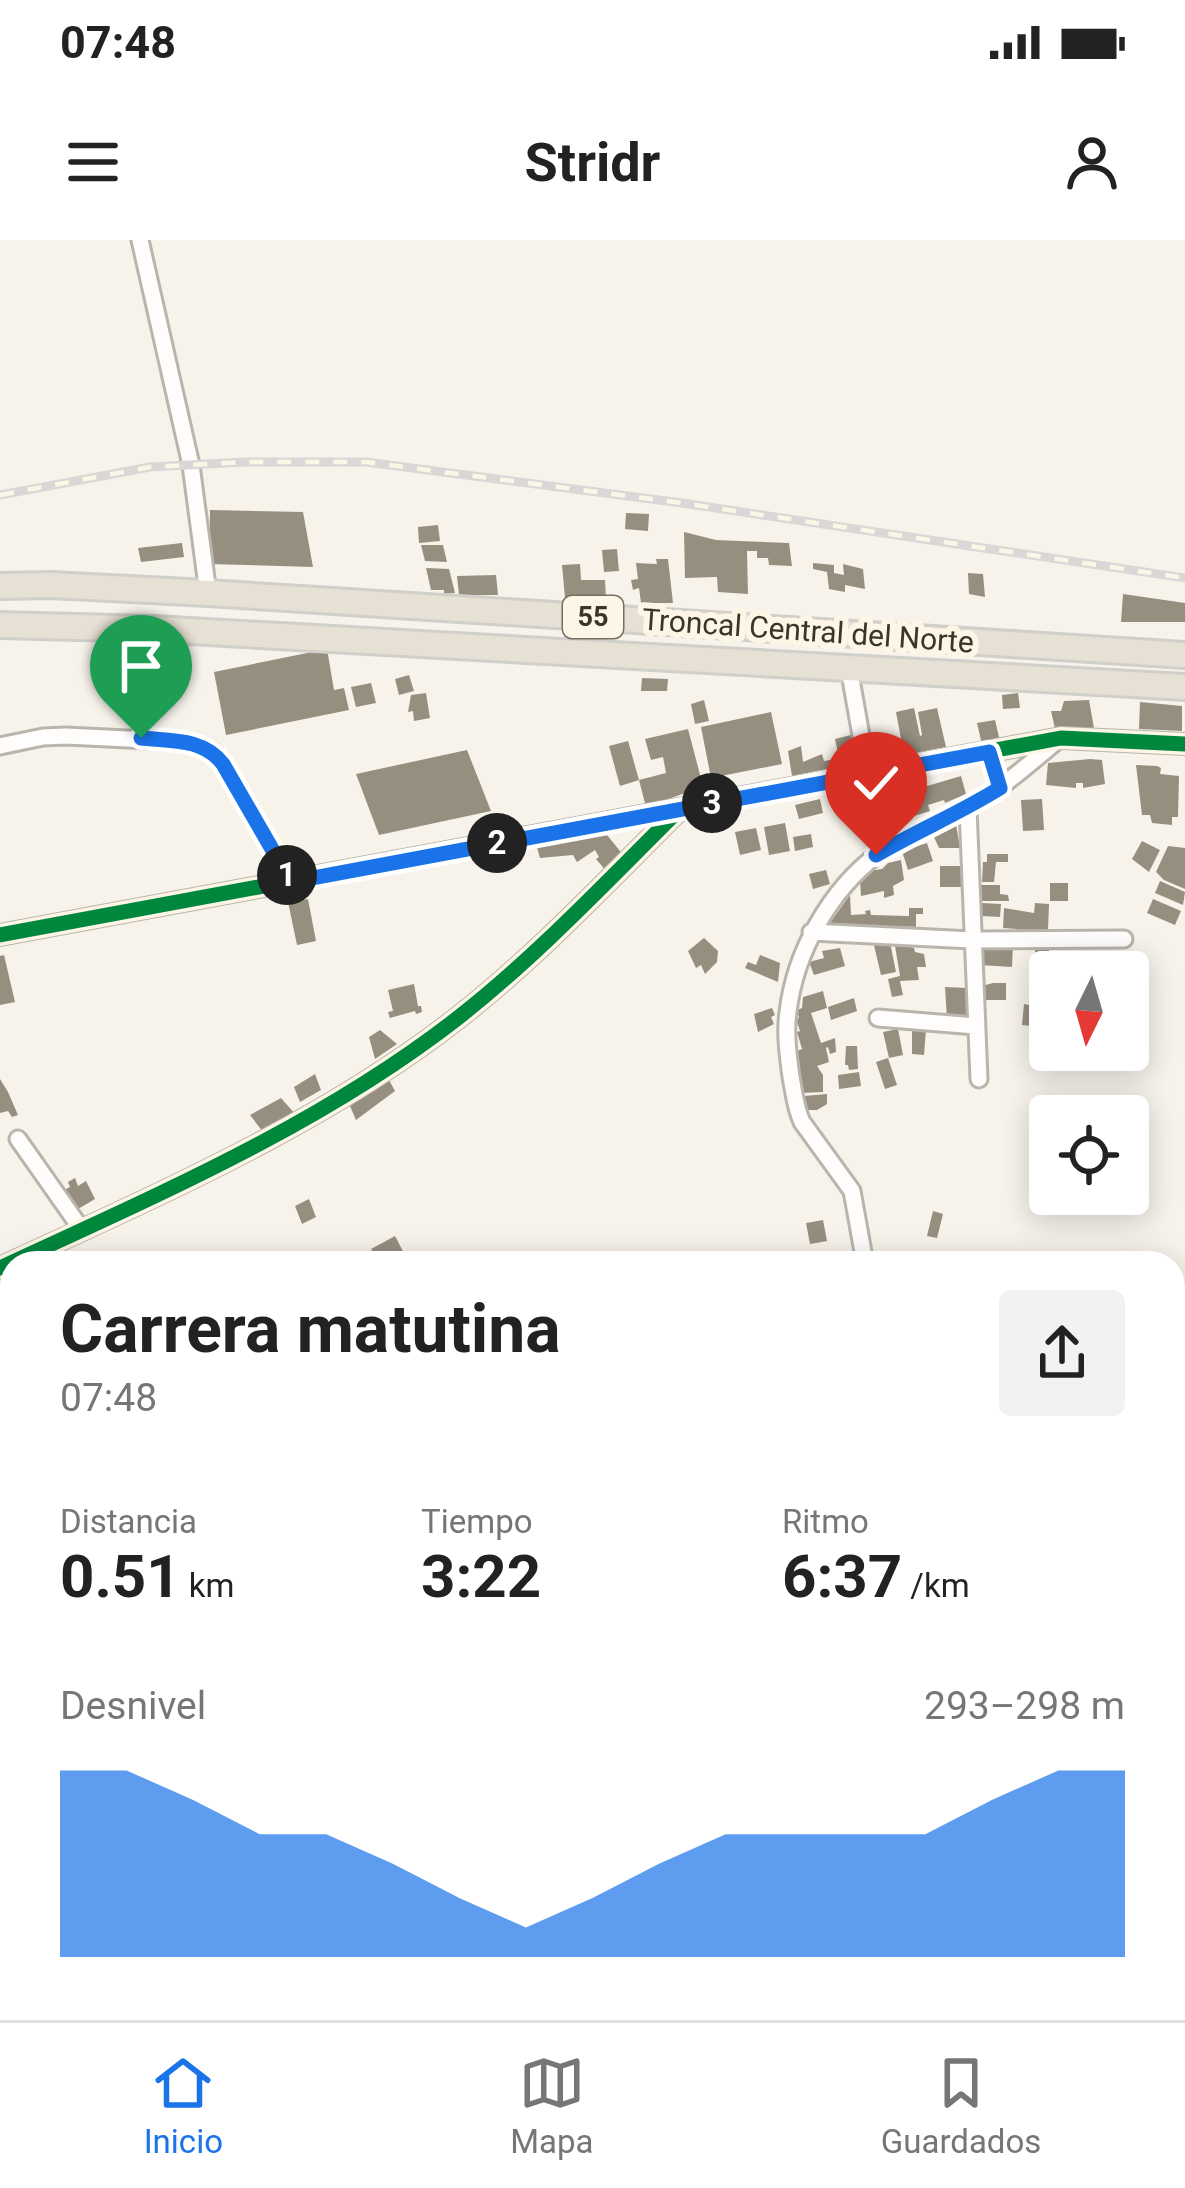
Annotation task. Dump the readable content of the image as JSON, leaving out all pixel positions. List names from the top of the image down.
{
  "streets": {
    "highway": ["55", "Troncal Central del Norte"]
  },
  "north": "bottom",
  "page": {
    "status": "07:48",
    "header": "Stridr",
    "pins": ["3", "2", "1"],
    "heading": ["Carrera matutina", "07:48"],
    "stats": [
      ["Distancia", "0.51 km"],
      ["Tiempo", "3:22"],
      ["Ritmo", "6:37 /km"]
    ],
    "chart": ["Desnivel", "293–298 m"],
    "tabs": ["Inicio", "Mapa", "Guardados"]
  }
}
